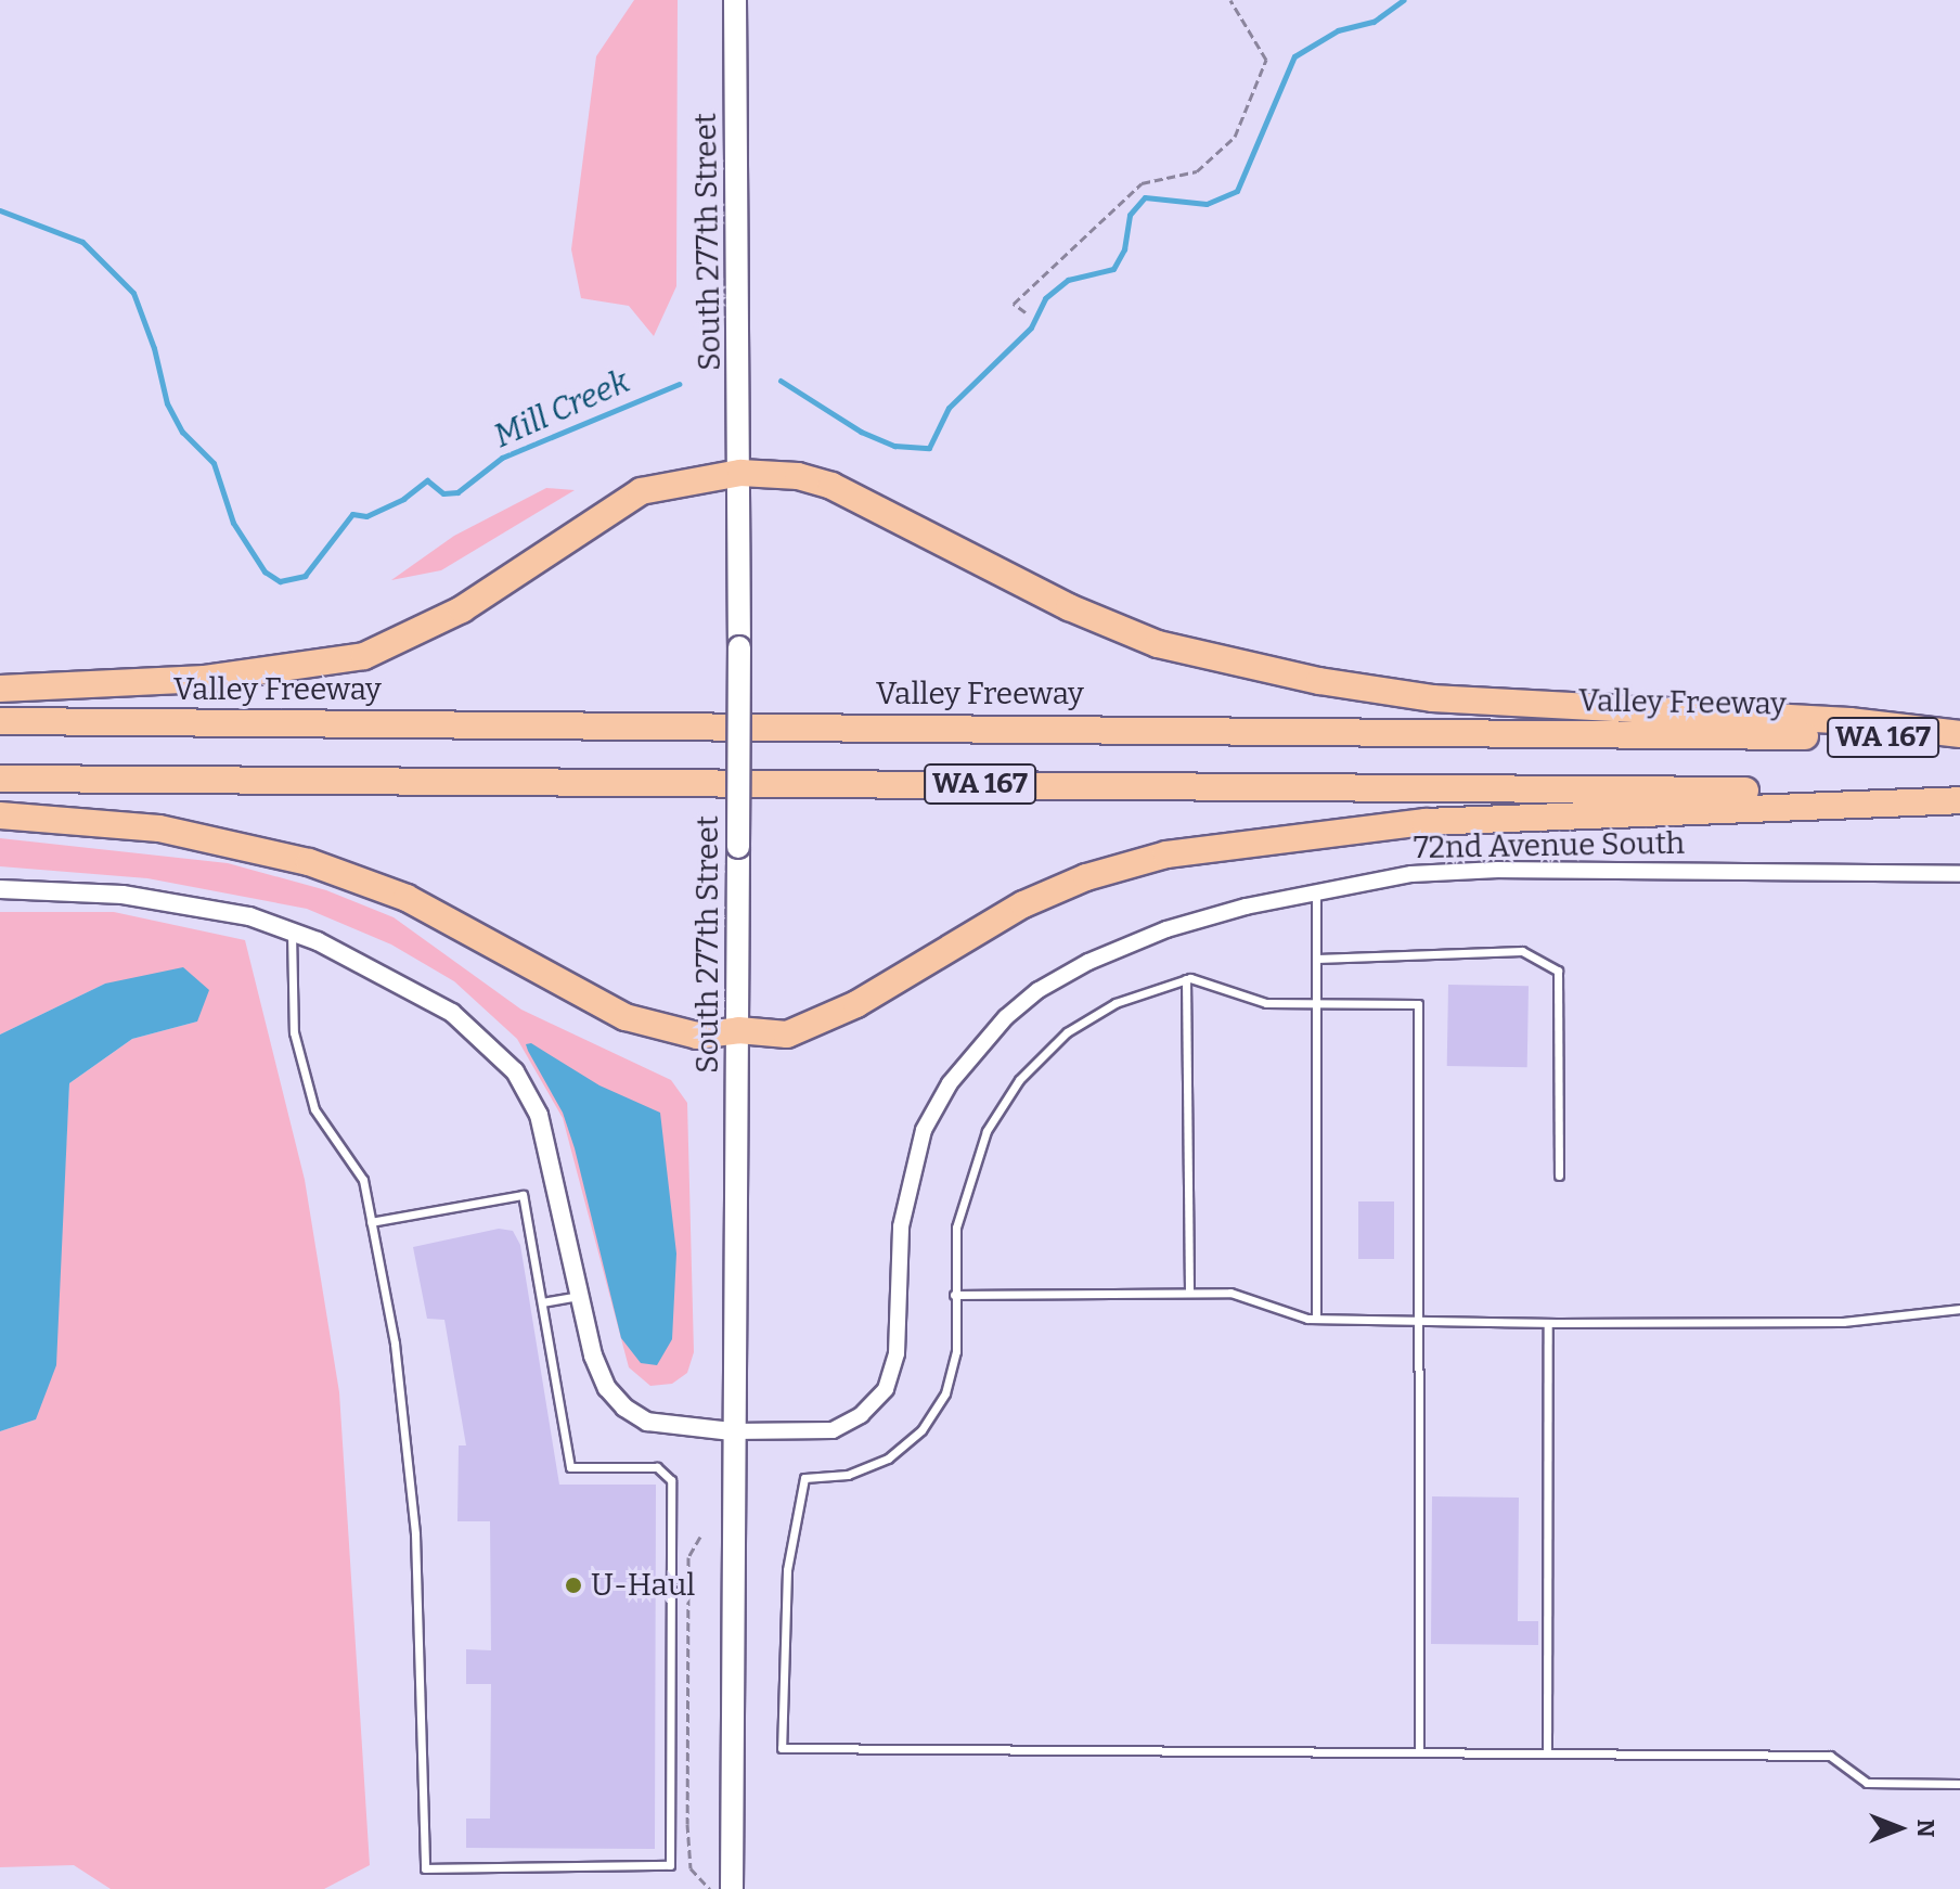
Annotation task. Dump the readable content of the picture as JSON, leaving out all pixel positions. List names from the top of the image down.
{
  "streets": {
    "highway": ["Valley Freeway", "WA 167"],
    "main road": ["South 277th Street"],
    "street": ["72nd Avenue South"]
  },
  "crossings": [
    ["South 277th Street", "72nd Avenue South"]
  ],
  "water": ["Mill Creek"],
  "places": ["U-Haul"],
  "north": "right"
}
